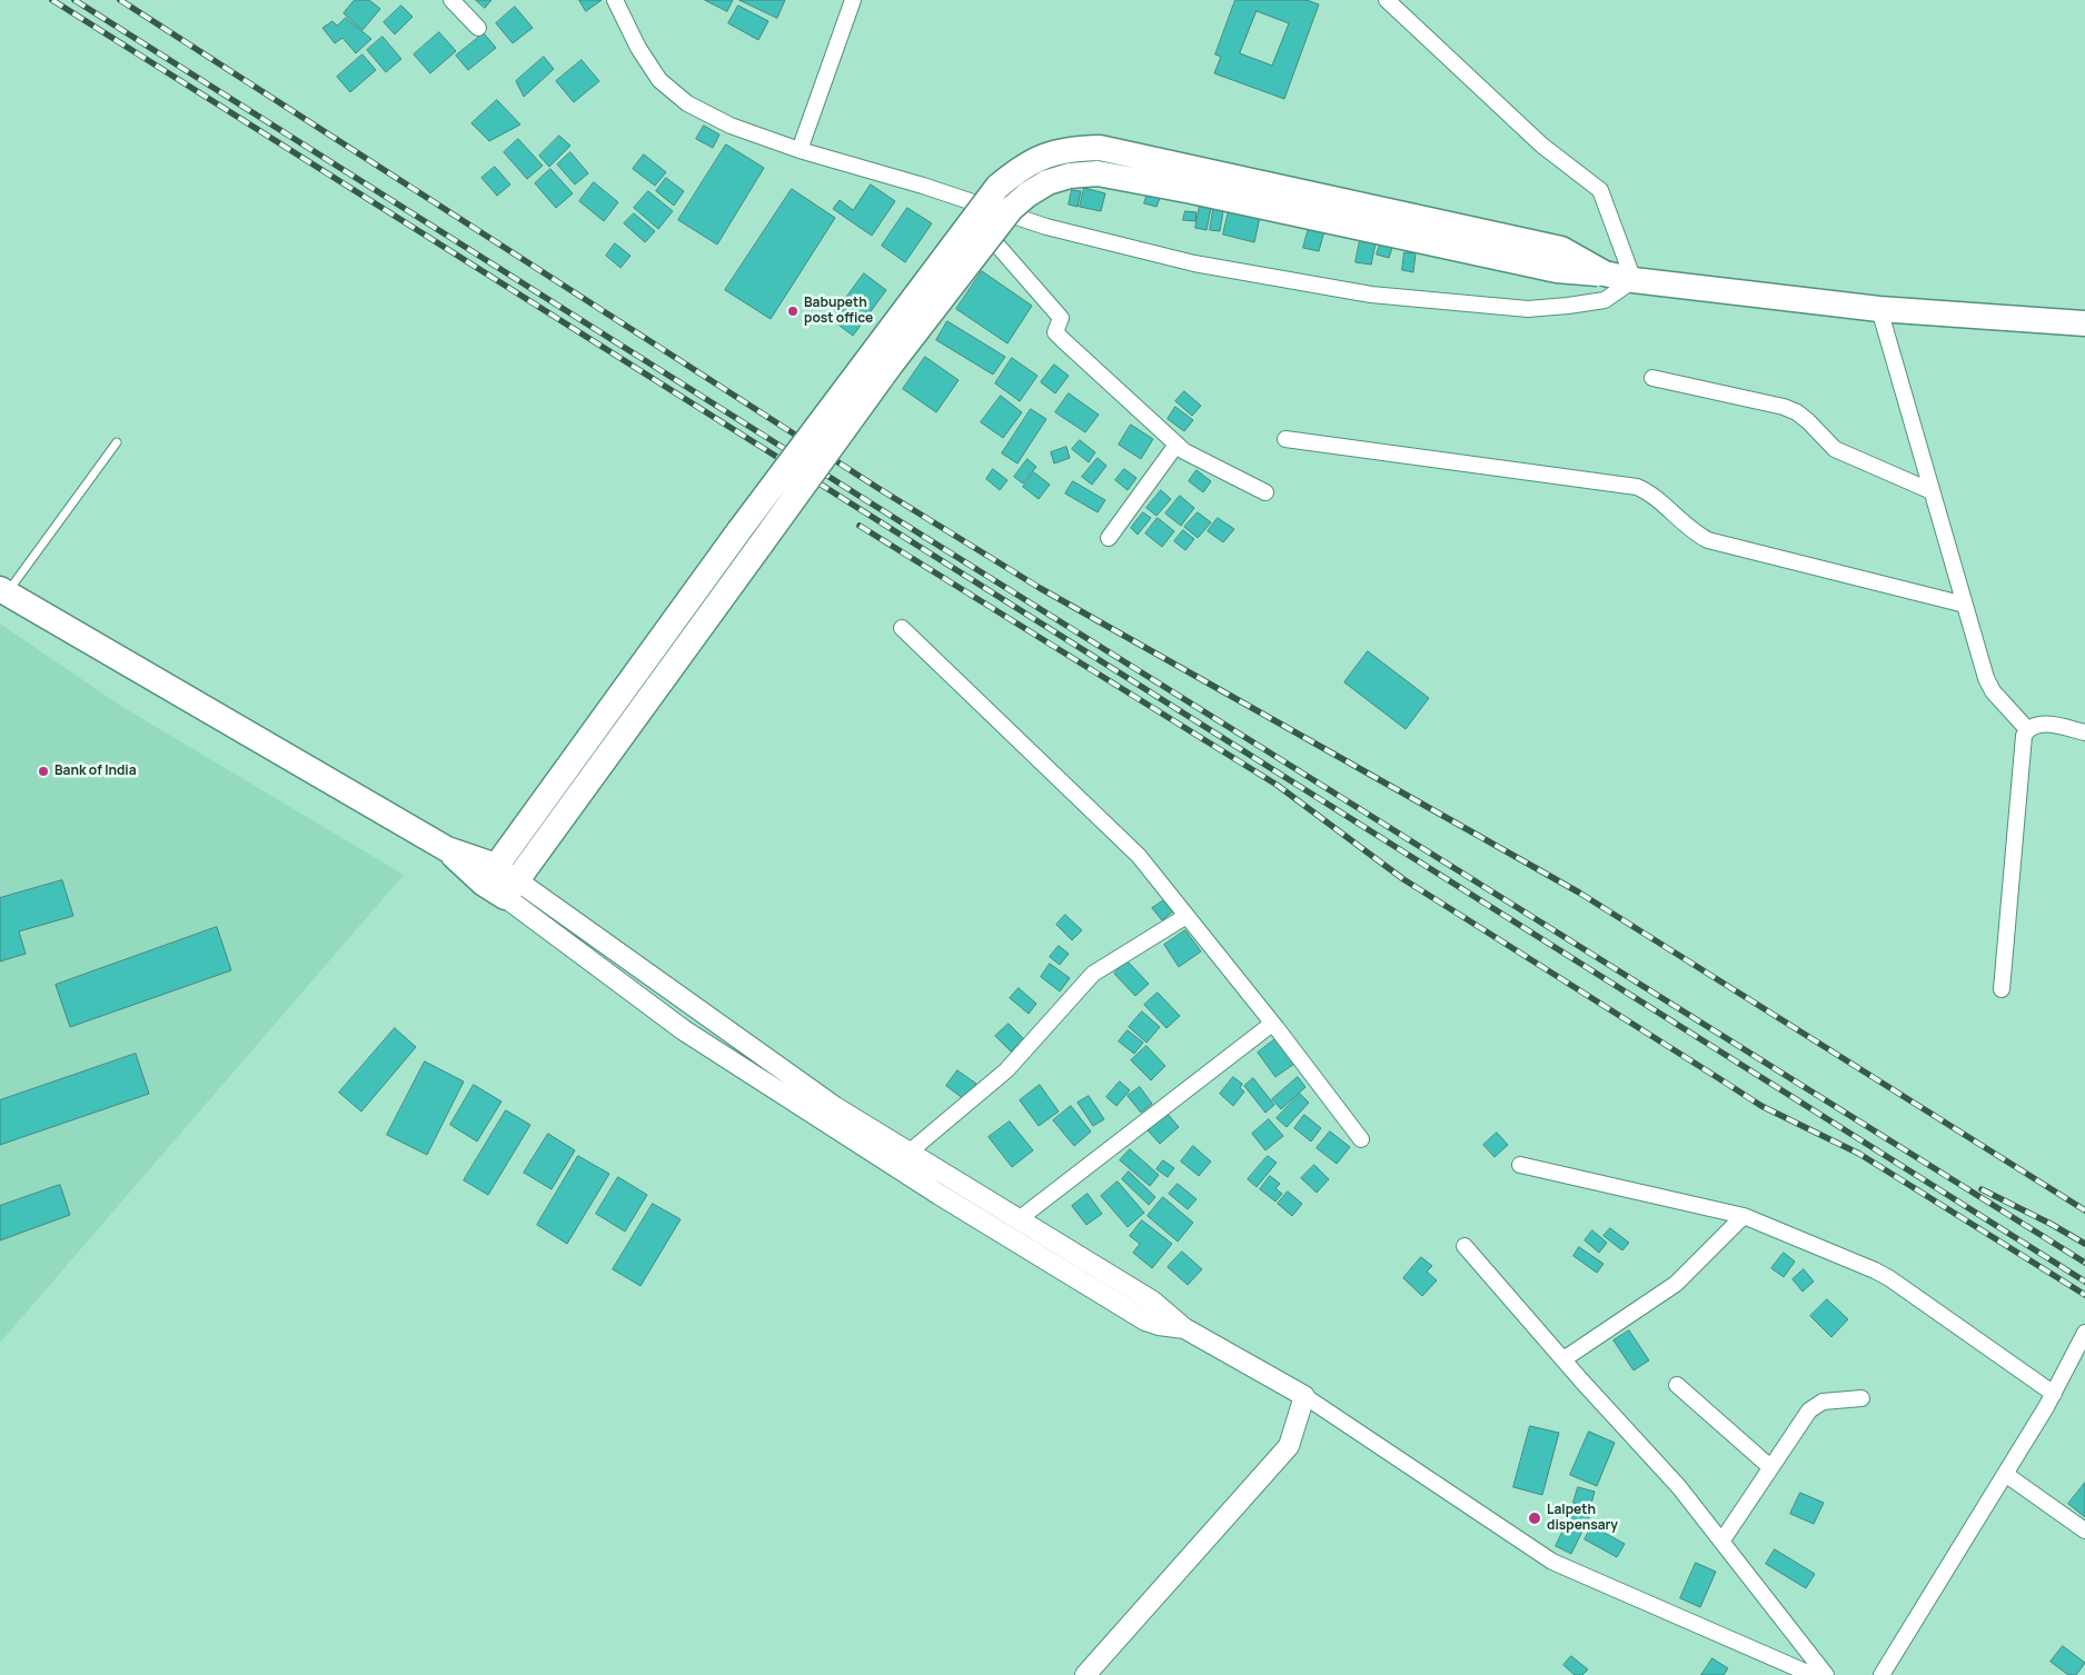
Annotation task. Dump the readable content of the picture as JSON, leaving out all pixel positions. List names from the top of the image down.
{
  "places": ["Babupeth post office", "Bank of India", "Lalpeth dispensary"]
}
